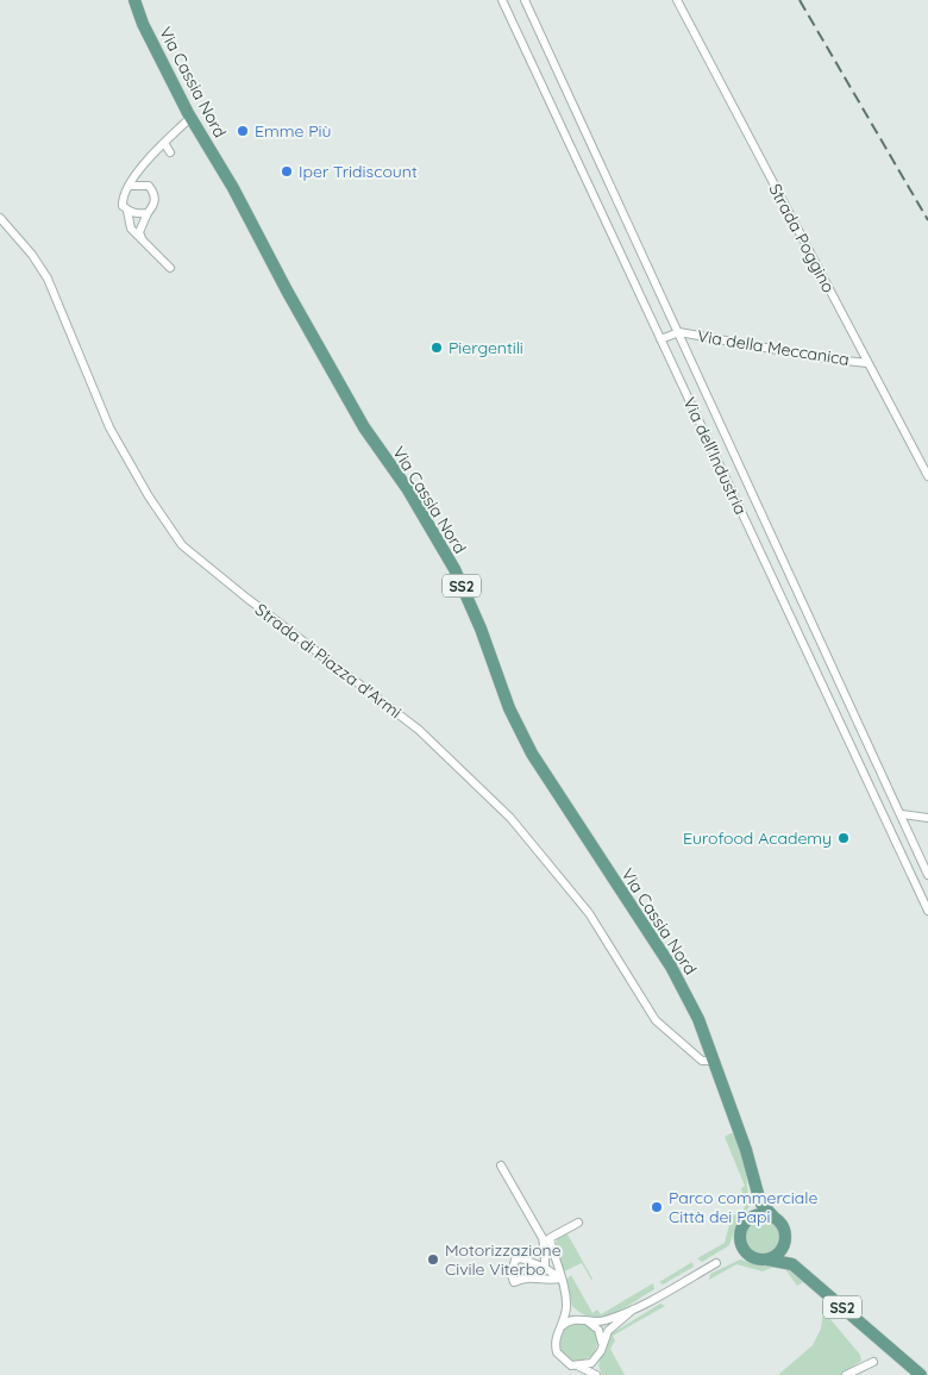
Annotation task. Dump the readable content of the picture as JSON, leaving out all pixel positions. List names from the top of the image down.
{
  "streets": {
    "main road": ["Via Cassia Nord", "SS2"],
    "street": [
      "Strada Poggino",
      "Via della Meccanica",
      "Via dell'Industria",
      "Strada di Piazza d'Armi"
    ]
  },
  "crossings": [
    ["Via Cassia Nord", "SS2"],
    ["Via Cassia Nord", "Strada di Piazza d'Armi"],
    ["Strada Poggino", "Via della Meccanica"],
    ["Via della Meccanica", "Via dell'Industria"]
  ],
  "places": [
    "Emme Più",
    "Iper Tridiscount",
    "Piergentili",
    "Eurofood Academy",
    "Parco commerciale Città dei Papi",
    "Motorizzazione Civile Viterbo"
  ]
}
